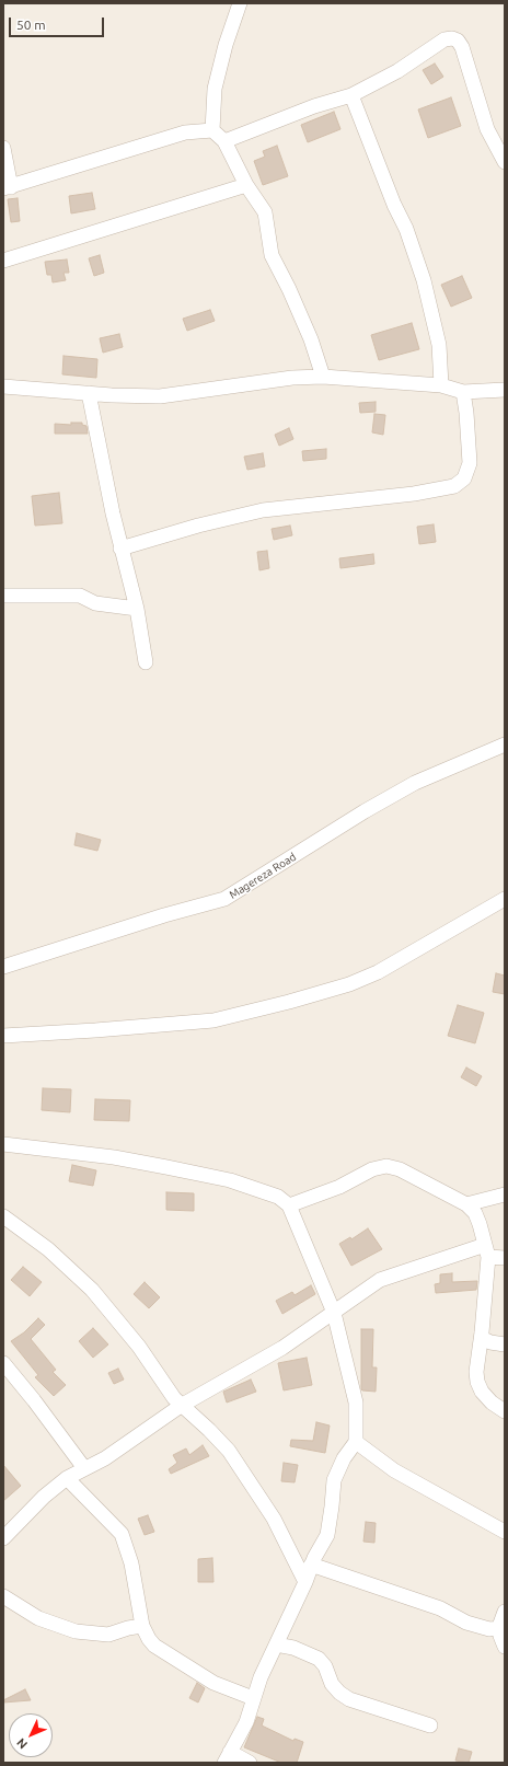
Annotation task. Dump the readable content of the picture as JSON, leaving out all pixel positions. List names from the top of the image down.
{
  "streets": {
    "street": ["Magereza Road"]
  },
  "scale_bar": "50 m",
  "north": "bottom left"
}
